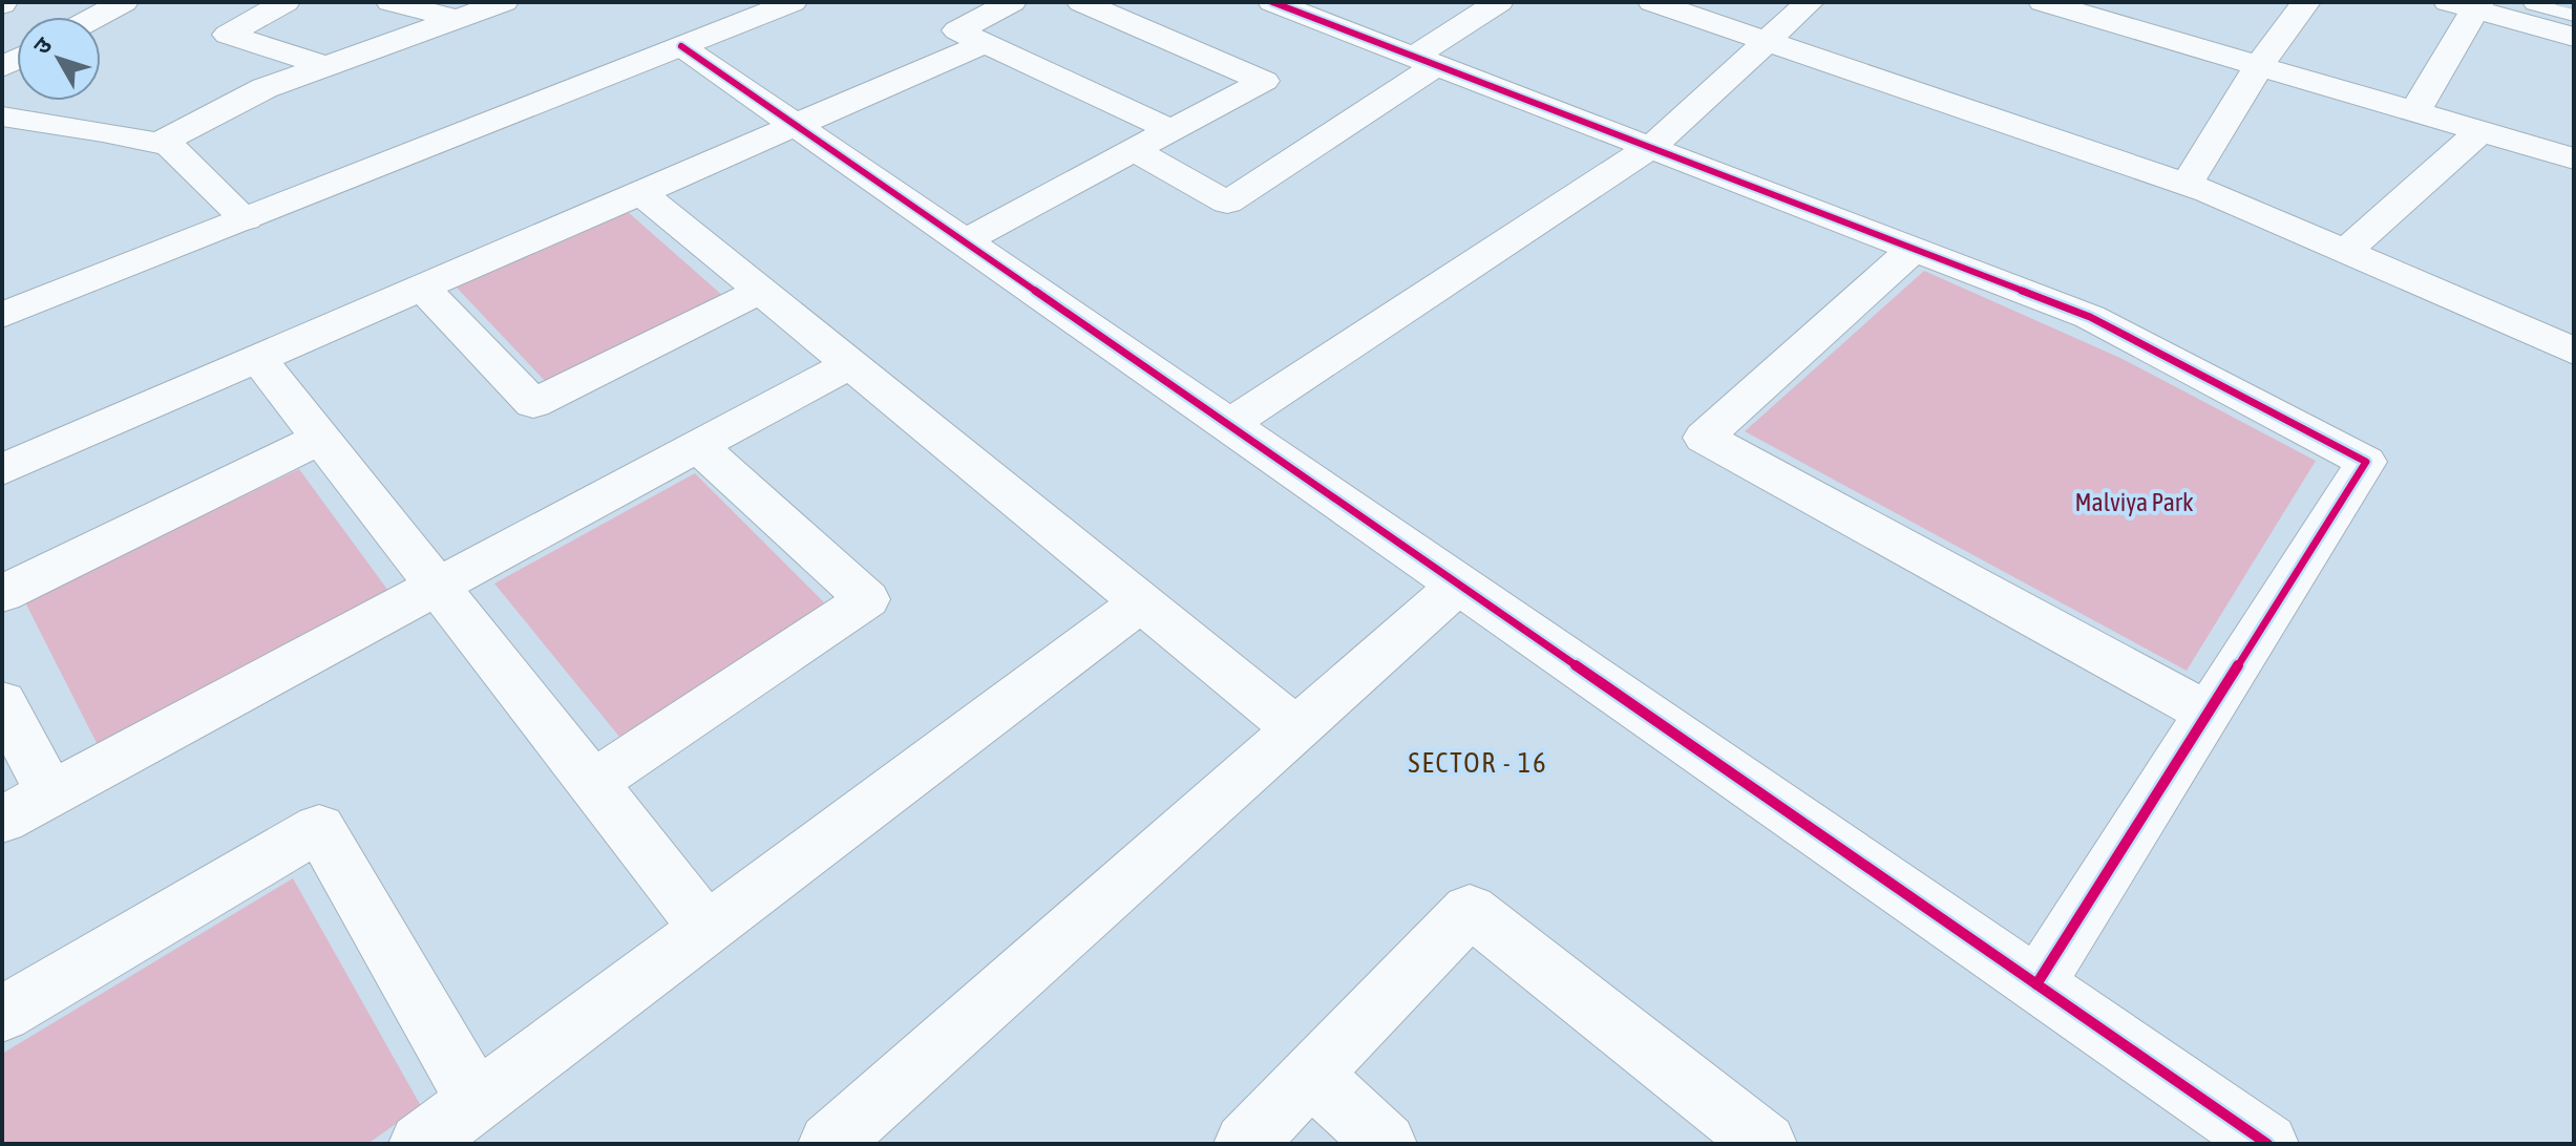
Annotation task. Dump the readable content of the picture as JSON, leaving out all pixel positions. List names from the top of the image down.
{
  "districts": ["SECTOR - 16"],
  "parks": ["Malviya Park"],
  "north": "top left"
}
